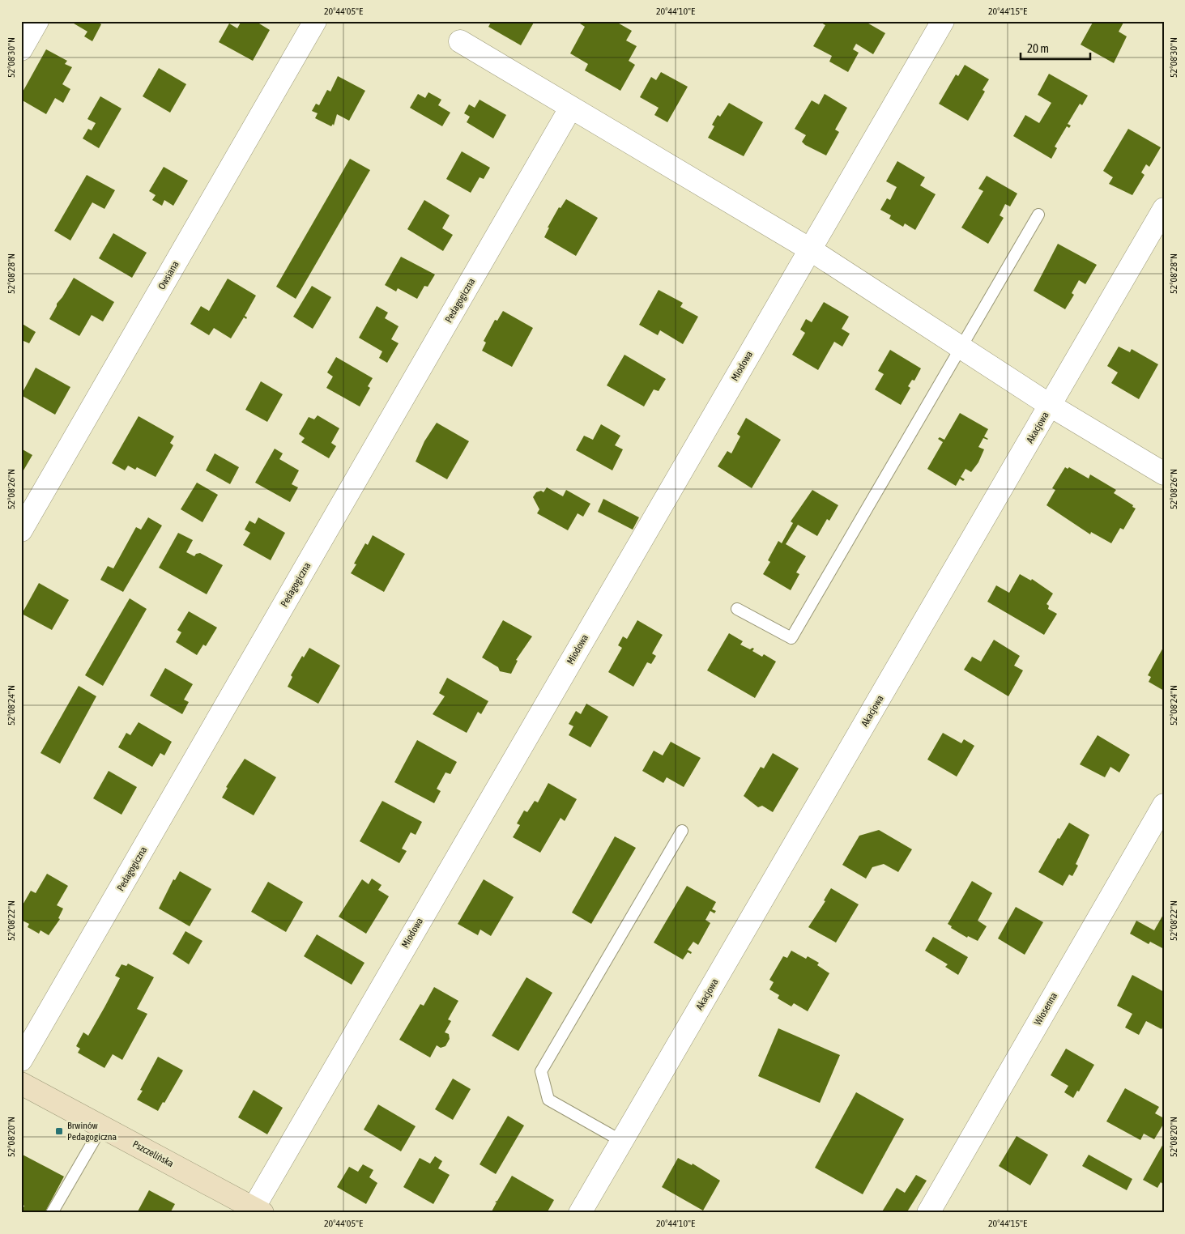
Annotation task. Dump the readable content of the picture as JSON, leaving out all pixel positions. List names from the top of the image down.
{
  "streets": {
    "main road": ["Pszczelińska"],
    "street": [
      "Owsiana",
      "Pedagogiczna",
      "Miodowa",
      "Akacjowa",
      "Wiosenna"
    ]
  },
  "crossings": [
    ["Miodowa", "Pszczelińska"]
  ],
  "places": {
    "transit": ["Brwinów Pedagogiczna"]
  },
  "scale_bar": "20 m",
  "coordinates": [
    "20°44'05\"E",
    "20°44'10\"E",
    "20°44'15\"E",
    "52°08'30\"N",
    "52°08'28\"N",
    "52°08'26\"N",
    "52°08'24\"N",
    "52°08'22\"N",
    "52°08'20\"N"
  ]
}
